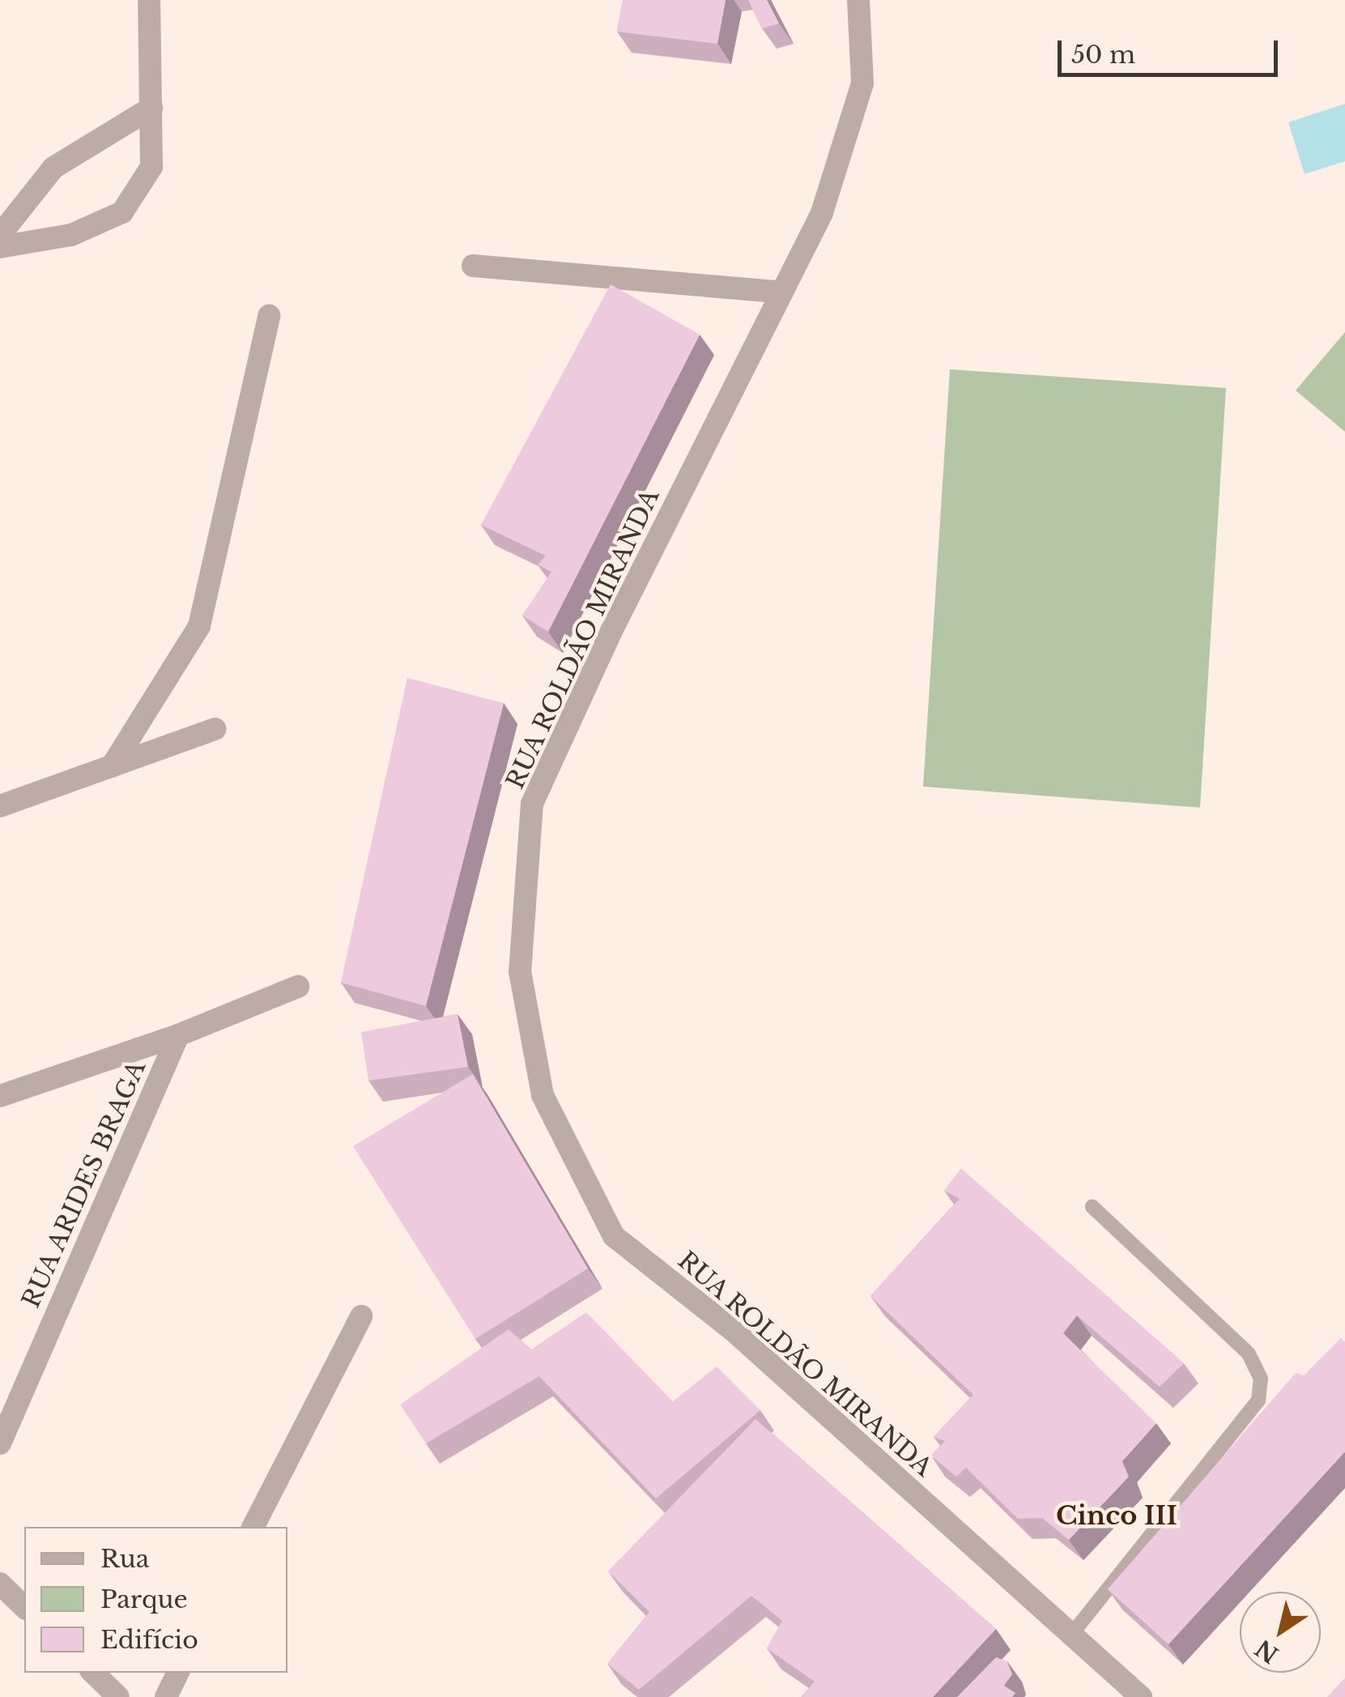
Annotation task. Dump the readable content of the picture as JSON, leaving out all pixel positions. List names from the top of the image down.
{
  "streets": {
    "street": ["RUA ROLDÃO MIRANDA", "RUA ARIDES BRAGA"]
  },
  "districts": ["Cinco III"],
  "legend": ["Rua", "Parque", "Edifício"],
  "scale_bar": "50 m",
  "north": "bottom left"
}
